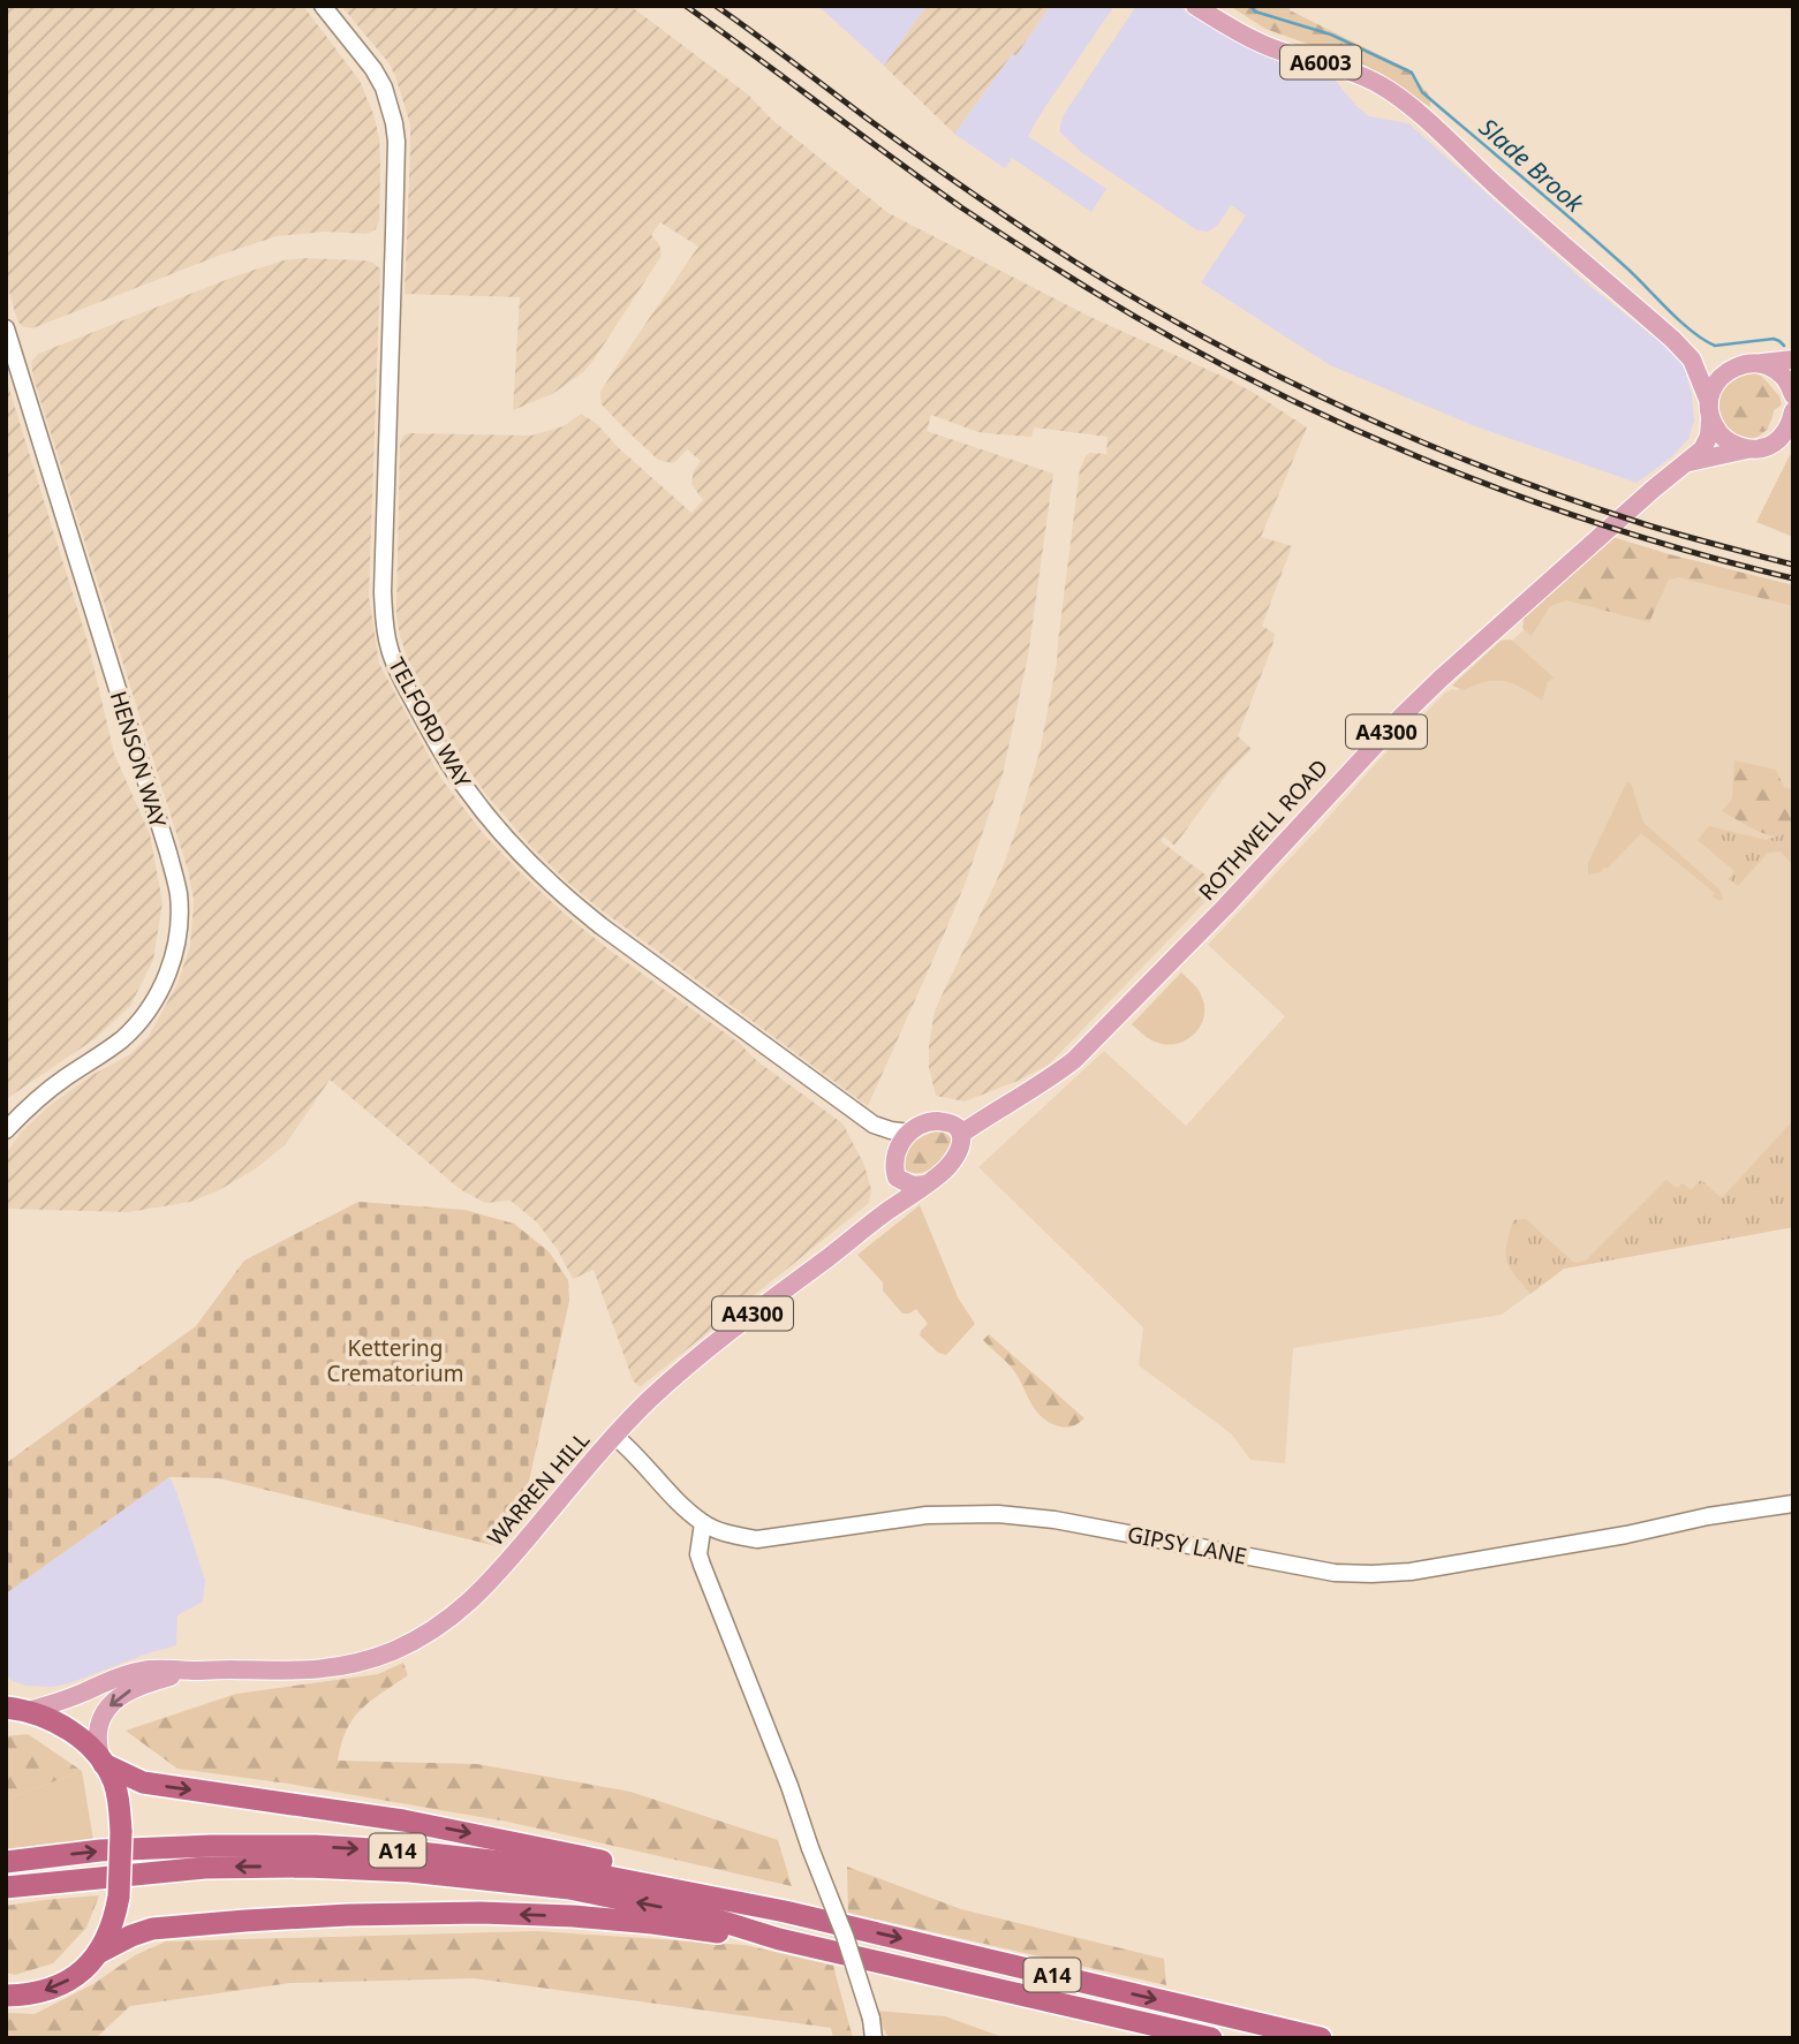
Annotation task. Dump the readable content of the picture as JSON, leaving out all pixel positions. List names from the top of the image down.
{
  "streets": {
    "highway": ["A14"],
    "main road": [
      "A6003",
      "A4300",
      "ROTHWELL ROAD",
      "WARREN HILL"
    ],
    "street": ["TELFORD WAY", "HENSON WAY", "GIPSY LANE"]
  },
  "crossings": [
    ["A6003", "ROTHWELL ROAD"],
    ["TELFORD WAY", "A4300"],
    ["TELFORD WAY", "ROTHWELL ROAD"],
    ["TELFORD WAY", "WARREN HILL"],
    ["A4300", "ROTHWELL ROAD"],
    ["A4300", "WARREN HILL"],
    ["ROTHWELL ROAD", "WARREN HILL"],
    ["WARREN HILL", "GIPSY LANE"]
  ],
  "water": ["Slade Brook"],
  "parks": ["Kettering Crematorium"]
}
